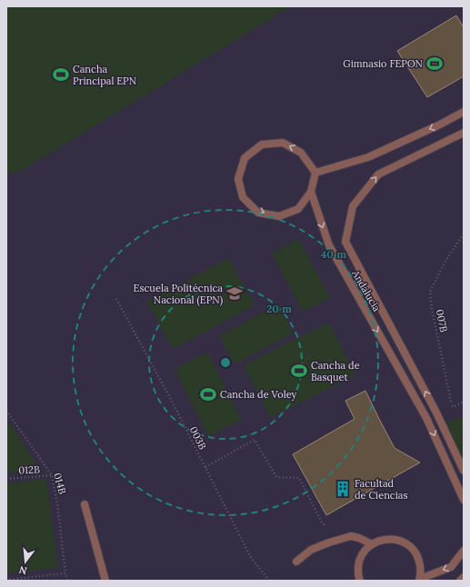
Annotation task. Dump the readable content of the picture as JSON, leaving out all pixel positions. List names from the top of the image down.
{
  "streets": {
    "lane": ["Andalucia"],
    "path": [
      "007B",
      "003B",
      "012B",
      "014B"
    ]
  },
  "crossings": [
    ["012B", "014B"]
  ],
  "places": {
    "sports": [
      "Gimnasio FEPON",
      "Cancha Principal EPN",
      "Cancha de Basquet",
      "Cancha de Voley"
    ],
    "school or university": ["Escuela Politécnica Nacional (EPN)"],
    "building": ["Facultad de Ciencias"]
  },
  "north": "bottom",
  "rings": ["40 m", "20 m"]
}
